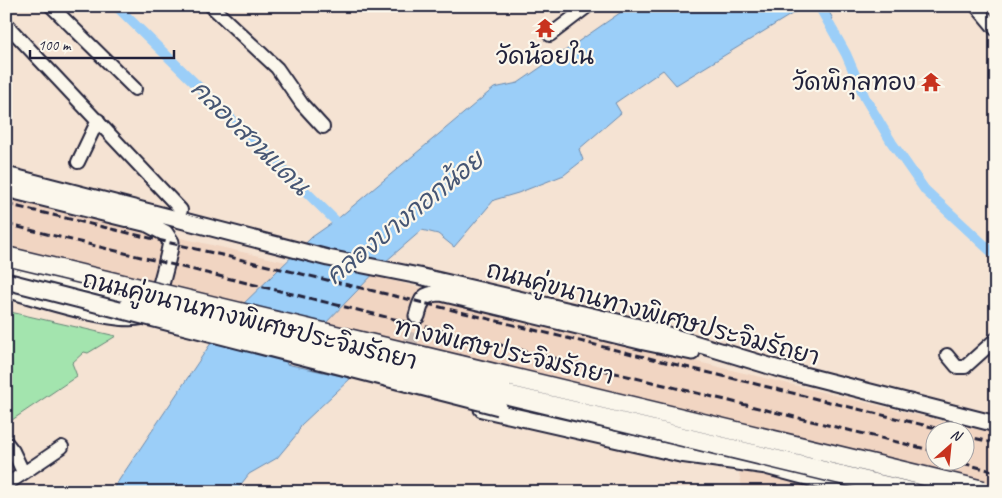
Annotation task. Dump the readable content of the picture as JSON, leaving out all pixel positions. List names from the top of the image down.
{
  "streets": {
    "highway": ["ทางพิเศษประจิมรัถยา"],
    "main road": ["ถนนคู่ขนานทางพิเศษประจิมรัถยา"]
  },
  "water": ["คลองสวนแดน", "คลองบางกอกน้อย"],
  "places": {
    "temple": ["วัดน้อยใน", "วัดพิกุลทอง"]
  },
  "scale_bar": "100 m",
  "north": "top right"
}
